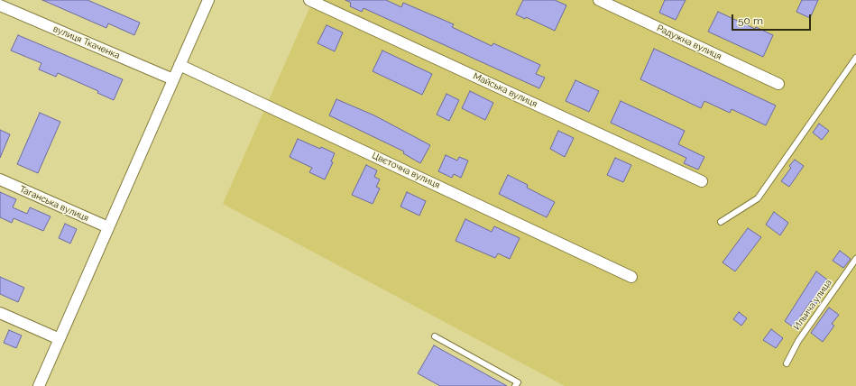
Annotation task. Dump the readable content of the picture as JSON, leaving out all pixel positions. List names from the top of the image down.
{
  "streets": {
    "street": [
      "вулиця Ткаченка",
      "Радужна вулиця",
      "Майська вулиця",
      "Цвєточна вулиця",
      "Таганська вулиця"
    ],
    "lane": ["Ильича улица"]
  },
  "scale_bar": "50 m"
}
